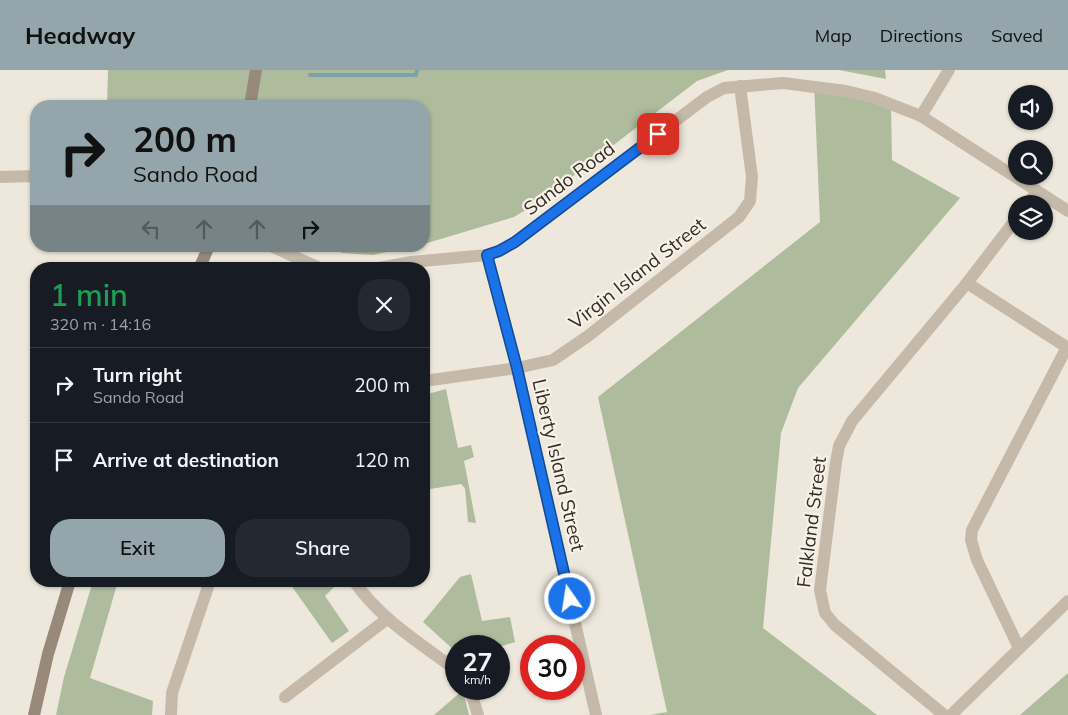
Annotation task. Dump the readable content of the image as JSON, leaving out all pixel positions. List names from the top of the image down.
{
  "streets": {
    "street": [
      "Sando Road",
      "Virgin Island Street",
      "Liberty Island Street",
      "Falkland Street"
    ]
  },
  "crossings": [
    ["Sando Road", "Virgin Island Street"],
    ["Sando Road", "Liberty Island Street"],
    ["Virgin Island Street", "Liberty Island Street"]
  ],
  "page": {
    "header": "Headway",
    "nav": ["Map", "Directions", "Saved"],
    "turn": ["200 m", "Sando Road"],
    "heading": ["1 min", "320 m · 14:16"],
    "list": [
      {
        "name": "Turn right",
        "note": "Sando Road",
        "value": "200 m"
      },
      {
        "name": "Arrive at destination",
        "value": "120 m"
      }
    ],
    "buttons": ["Exit", "Share"],
    "speed": "27 km/h",
    "limit": "30"
  }
}
